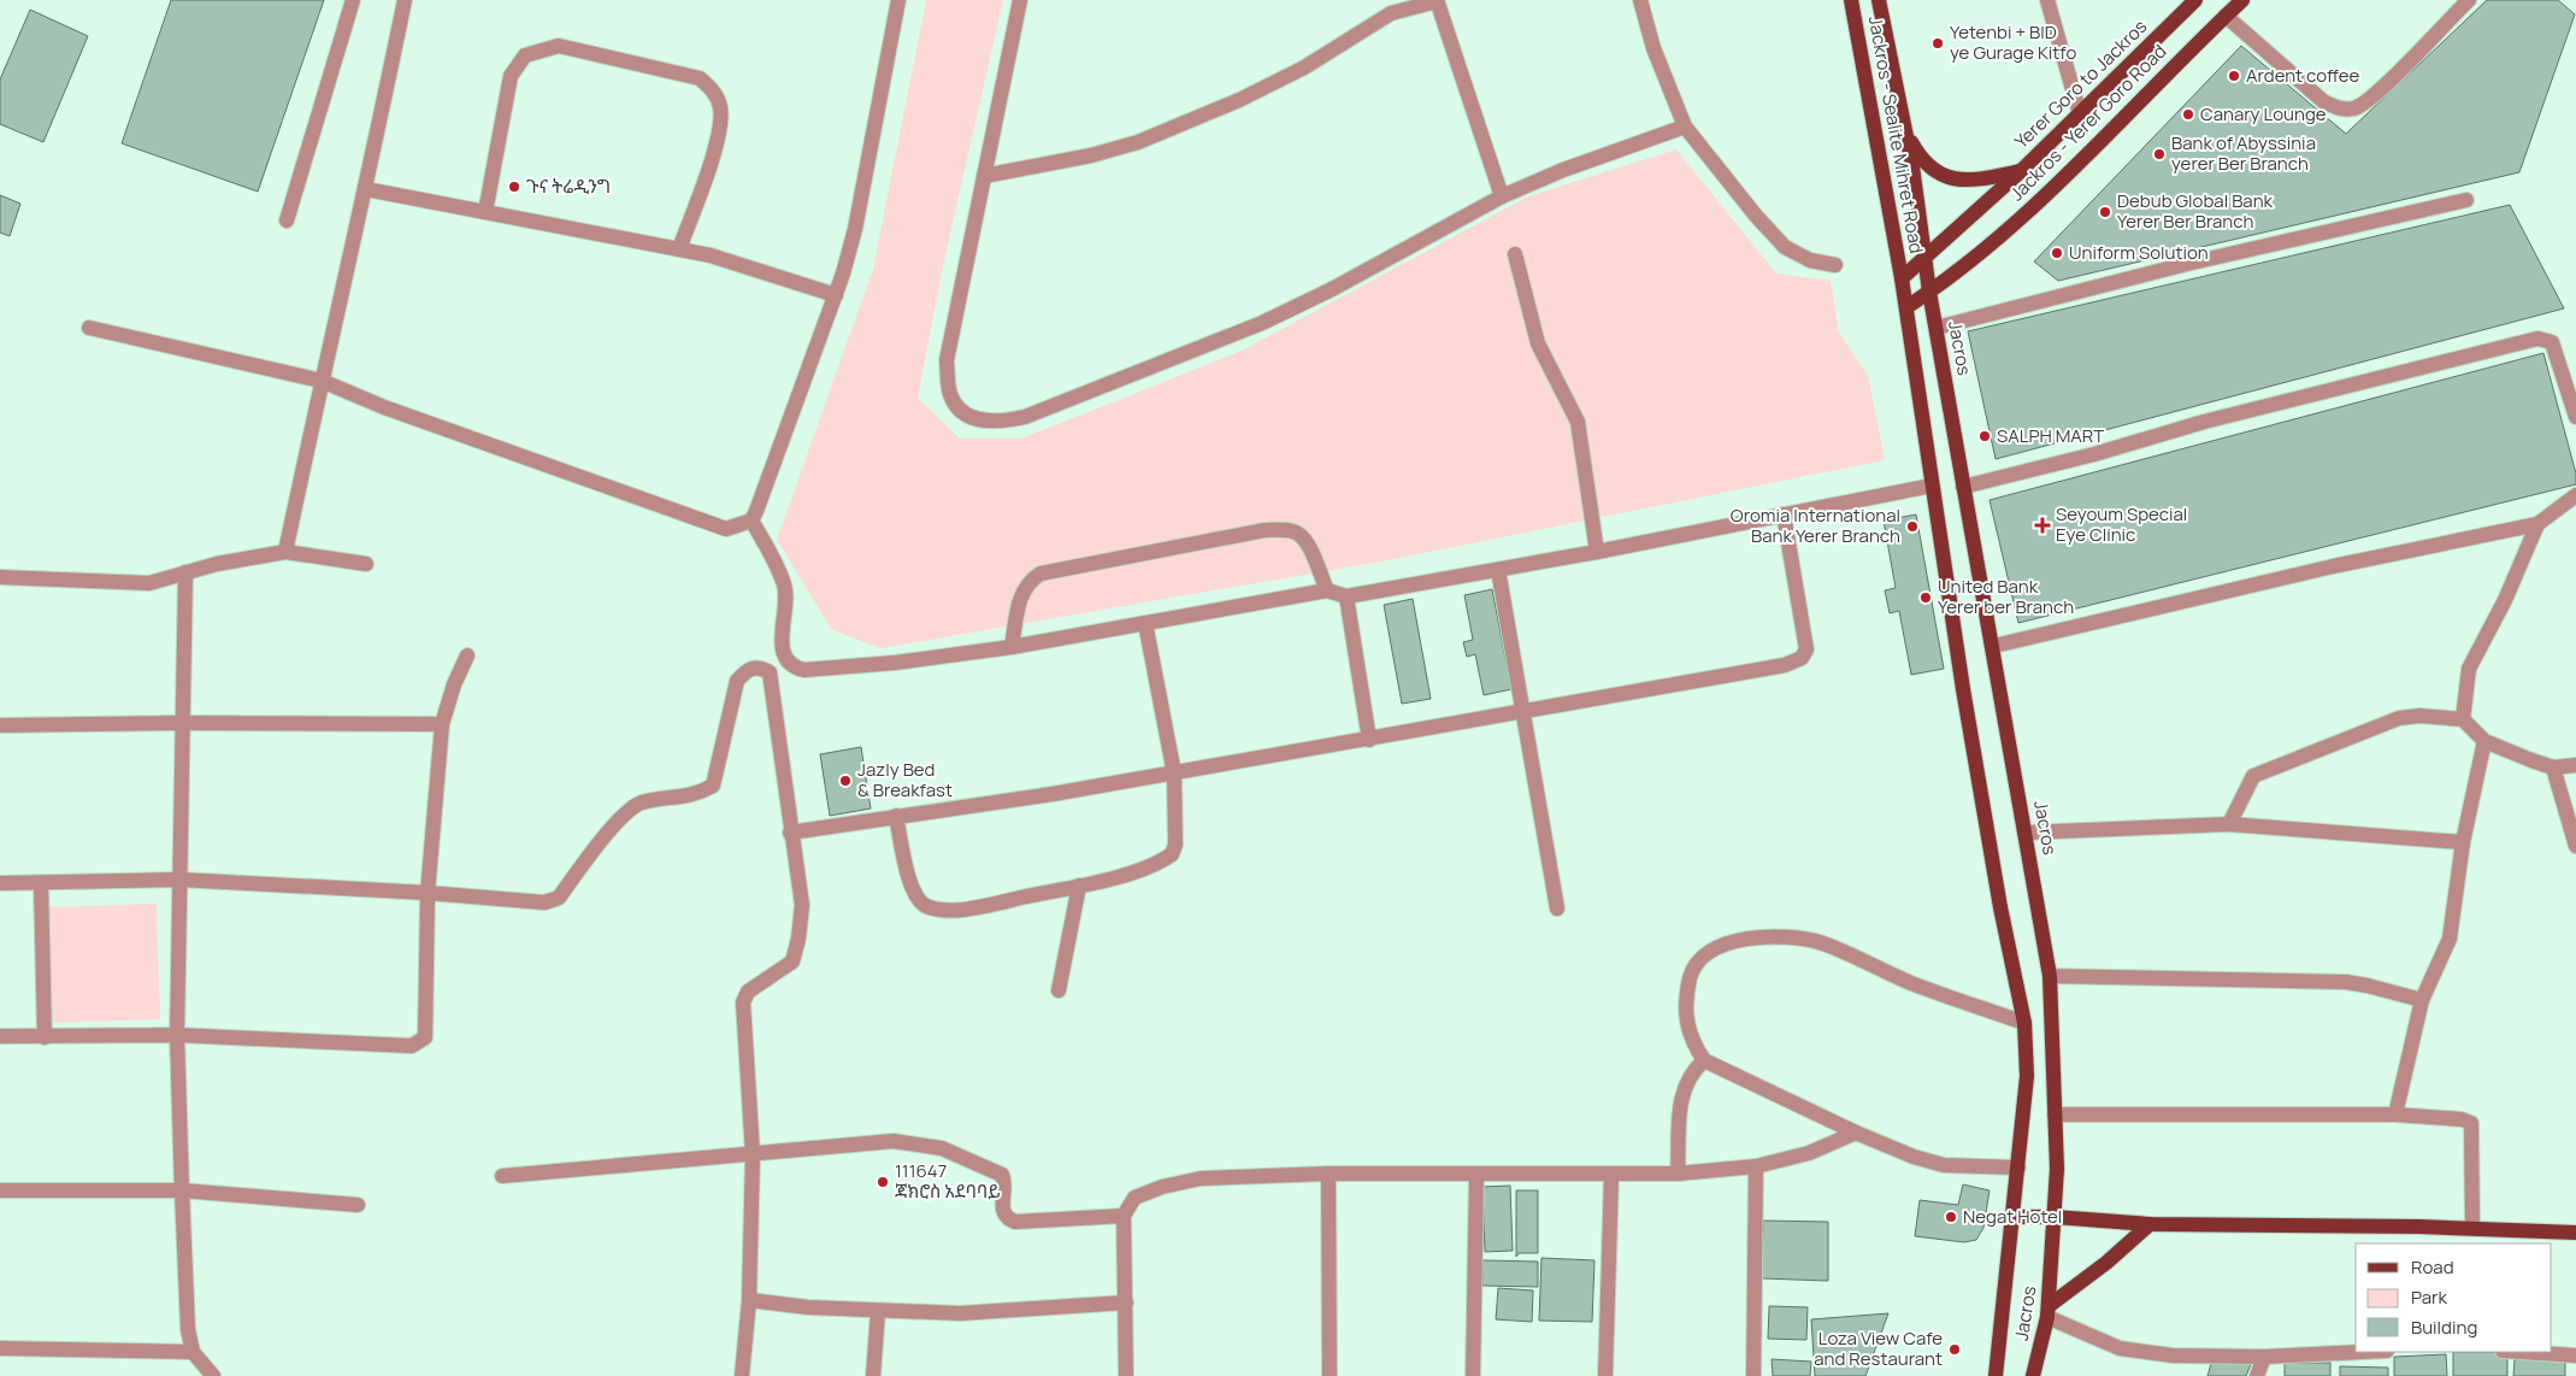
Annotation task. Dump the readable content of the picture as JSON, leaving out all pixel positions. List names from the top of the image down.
{
  "streets": {
    "main road": [
      "Yerer Goro to Jackros",
      "Jackros - Yerer Goro Road",
      "Jackros - Sealite Mihret Road",
      "Jacros"
    ]
  },
  "crossings": [
    ["Yerer Goro to Jackros", "Jackros - Sealite Mihret Road"],
    ["Yerer Goro to Jackros", "Jacros"],
    ["Jackros - Yerer Goro Road", "Jacros"],
    ["Jackros - Sealite Mihret Road", "Jacros"]
  ],
  "places": {
    "other": [
      "Yetenbi + BID ye Gurage Kitfo",
      "Ardent coffee",
      "Canary Lounge",
      "Bank of Abyssinia yerer Ber Branch",
      "ጉና ትሬዲንግ",
      "Debub Global Bank Yerer Ber Branch",
      "Uniform Solution",
      "SALPH MART",
      "Oromia International Bank Yerer Branch",
      "United Bank Yerer ber Branch",
      "Jazly Bed & Breakfast",
      "111647 ጃክሮስ አደባባይ",
      "Negat Hotel",
      "Loza View Cafe and Restaurant"
    ],
    "health": ["Seyoum Special Eye Clinic"]
  },
  "legend": ["Road", "Park", "Building"]
}
